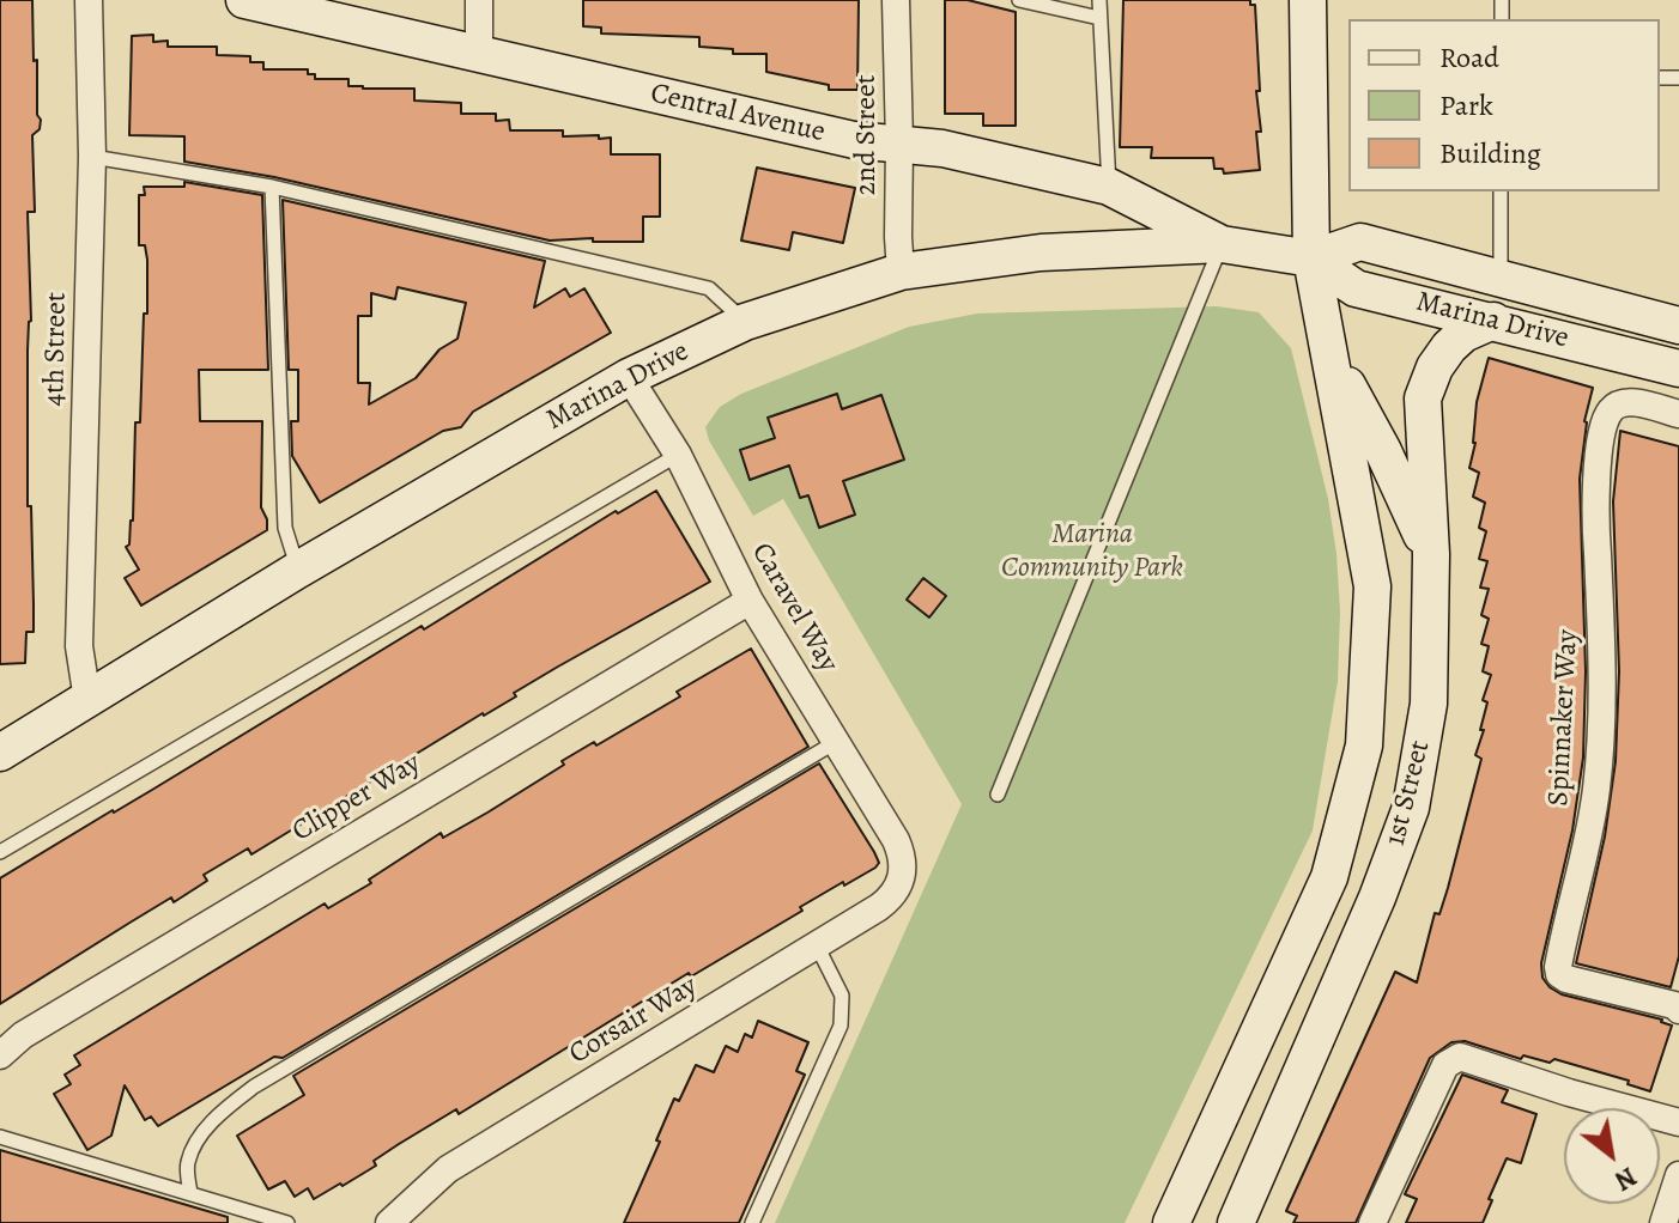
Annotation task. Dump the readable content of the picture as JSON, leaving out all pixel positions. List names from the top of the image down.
{
  "streets": {
    "main road": ["Central Avenue", "Marina Drive", "1st Street"],
    "street": [
      "2nd Street",
      "4th Street",
      "Caravel Way",
      "Spinnaker Way",
      "Clipper Way",
      "Corsair Way"
    ]
  },
  "crossings": [
    ["Central Avenue", "2nd Street"],
    ["Central Avenue", "Marina Drive"],
    ["2nd Street", "Marina Drive"],
    ["Marina Drive", "4th Street"],
    ["Marina Drive", "Caravel Way"],
    ["Marina Drive", "1st Street"],
    ["Caravel Way", "Clipper Way"],
    ["Caravel Way", "Corsair Way"]
  ],
  "parks": ["Marina Community Park"],
  "legend": ["Road", "Park", "Building"],
  "north": "bottom right"
}
